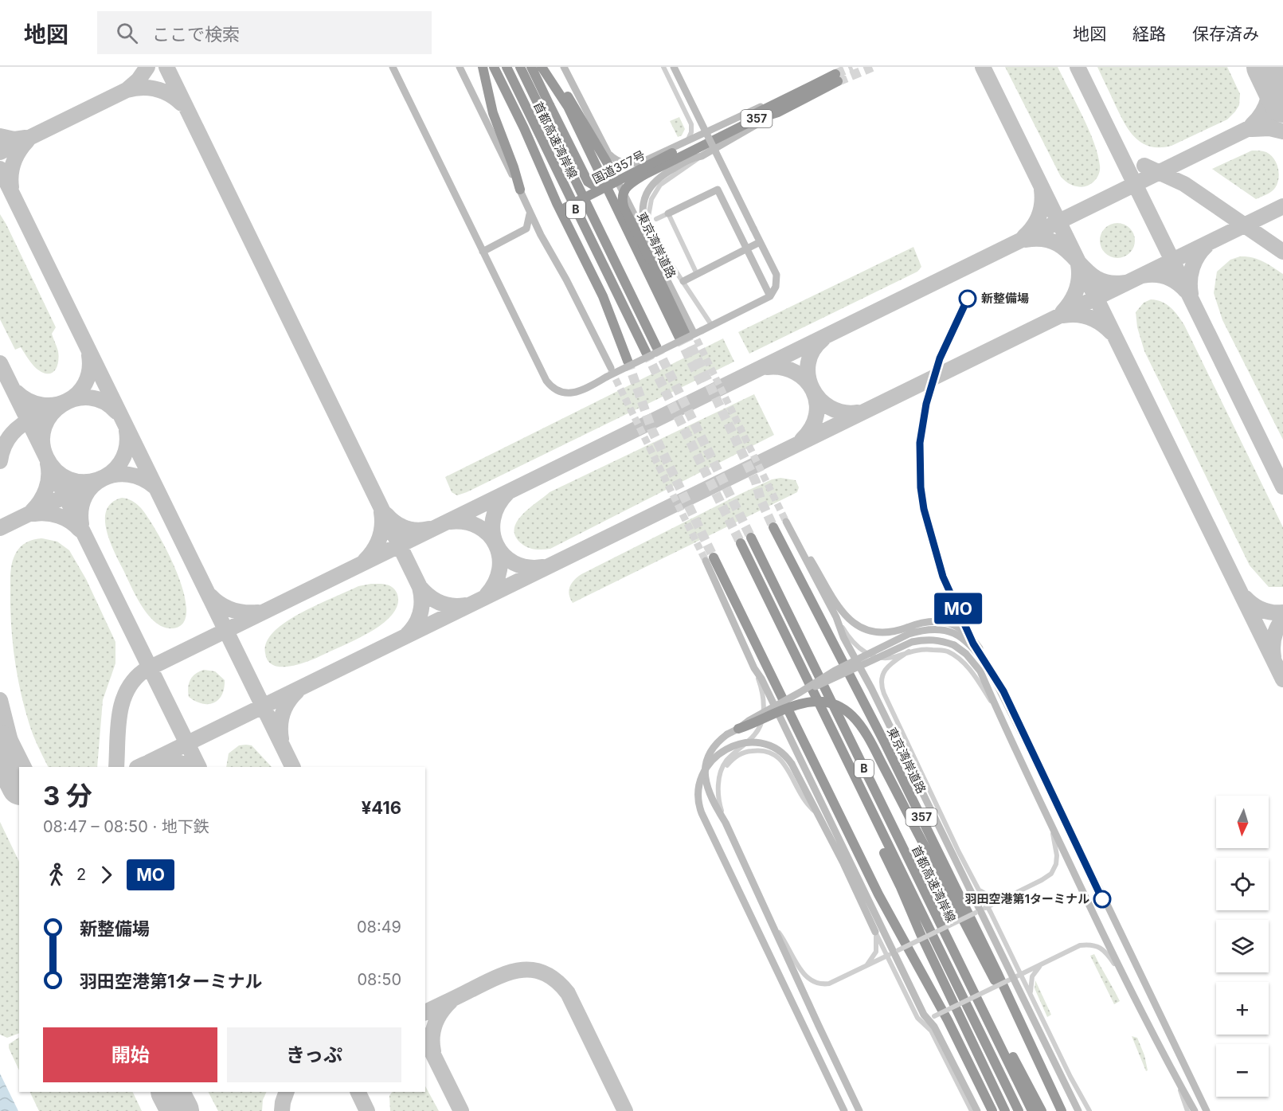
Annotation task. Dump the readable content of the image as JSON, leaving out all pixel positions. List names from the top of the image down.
{
  "streets": {
    "highway": [
      "357",
      "首都高速湾岸線",
      "国道357号",
      "B",
      "東京湾岸道路"
    ]
  },
  "crossings": [
    ["国道357号", "東京湾岸道路"]
  ],
  "places": ["新整備場", "羽田空港第1ターミナル"],
  "lines": ["metro line MO"],
  "north": "bottom",
  "page": {
    "header": "地図",
    "search": "ここで検索",
    "nav": ["地図", "経路", "保存済み"],
    "on_map": "MO",
    "heading": ["3 分", "08:47 – 08:50 · 地下鉄", "¥416"],
    "map_buttons": ["+", "−"],
    "legs": ["2", "MO"],
    "list": [
      {
        "name": "新整備場",
        "value": "08:49"
      },
      {
        "name": "羽田空港第1ターミナル",
        "value": "08:50"
      }
    ],
    "buttons": ["開始", "きっぷ"]
  }
}
